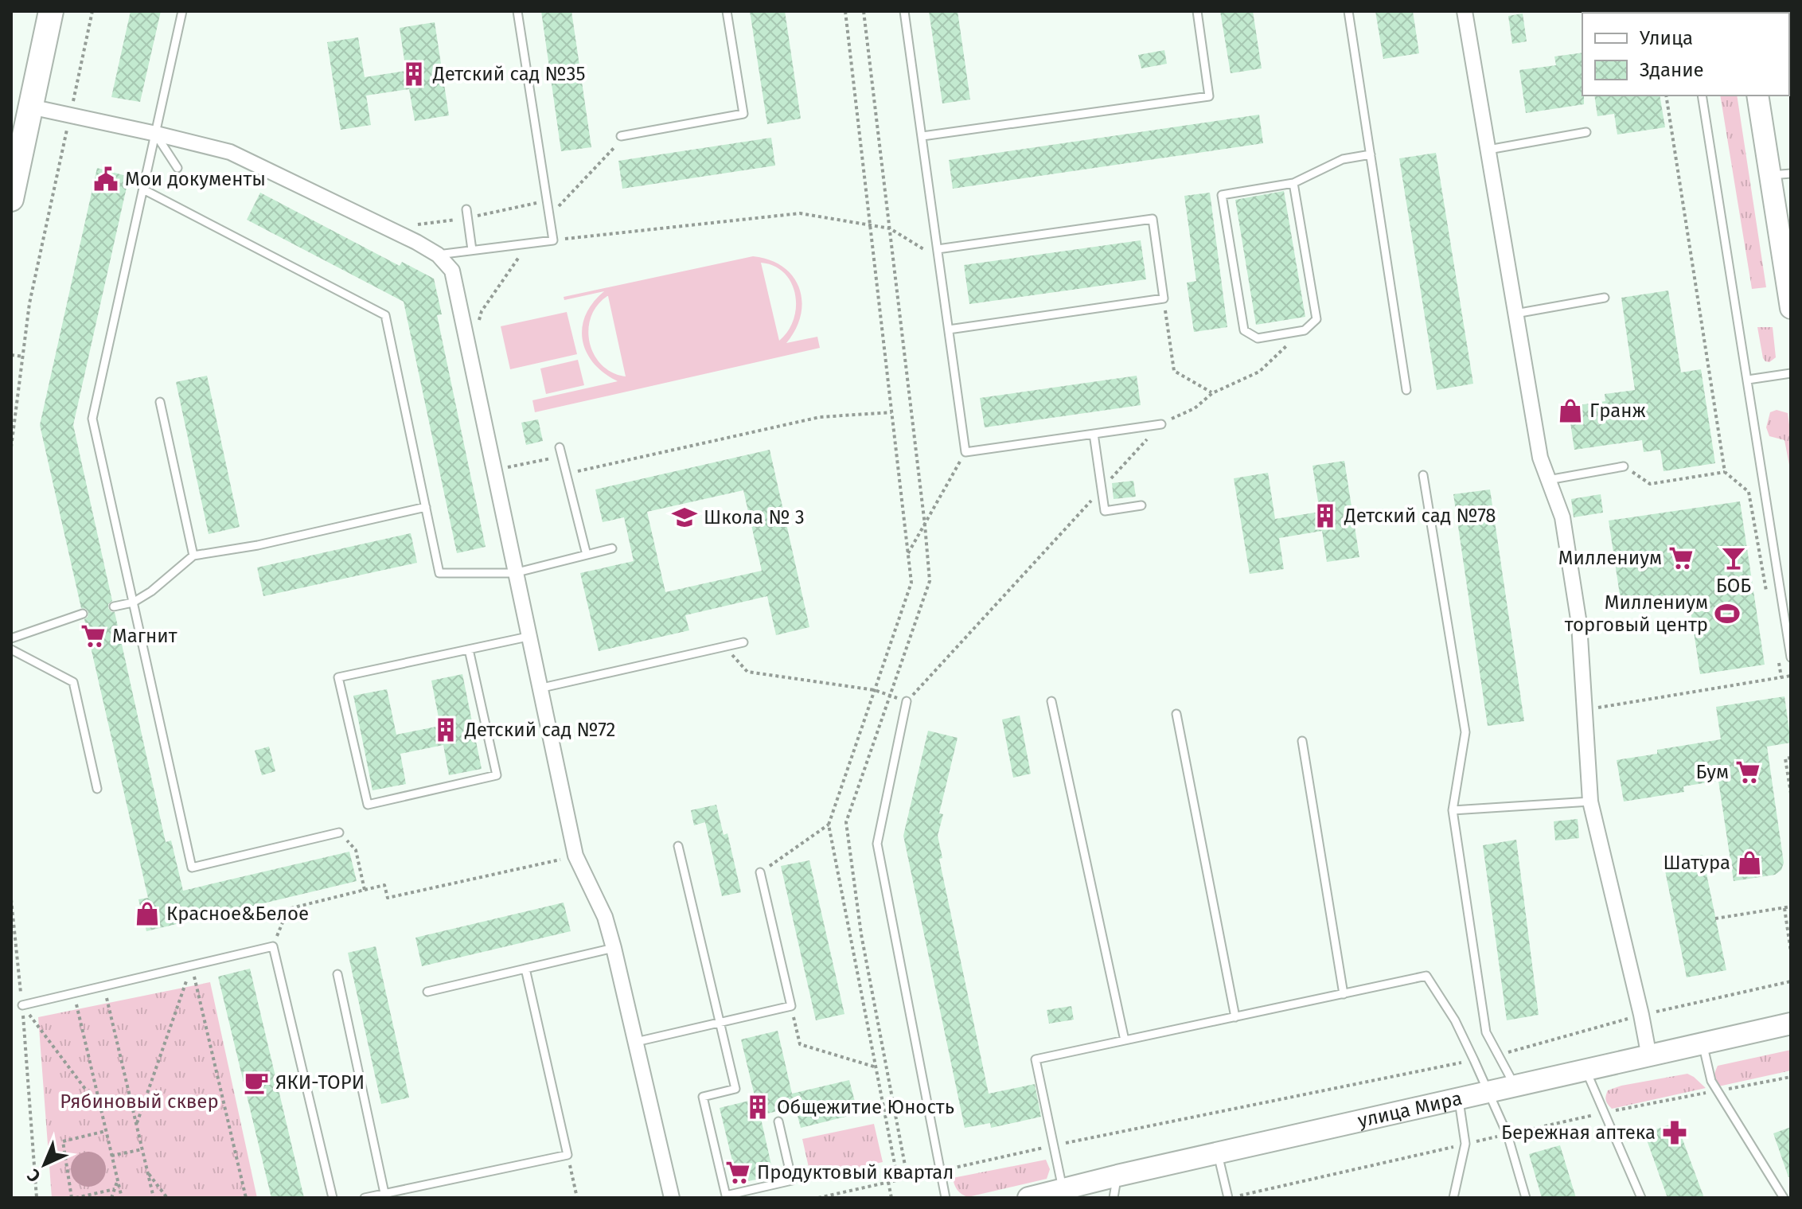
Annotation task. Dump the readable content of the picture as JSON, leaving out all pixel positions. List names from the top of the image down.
{
  "streets": {
    "main road": ["улица Мира"]
  },
  "parks": ["Рябиновый сквер"],
  "places": {
    "building": [
      "Детский сад №35",
      "Детский сад №78",
      "Детский сад №72",
      "Общежитие Юность"
    ],
    "public building": ["Мои документы"],
    "shop": ["Гранж", "Шатура", "Красное&Белое"],
    "school or university": ["Школа № 3"],
    "supermarket": [
      "Миллениум",
      "Магнит",
      "Бум",
      "Продуктовый квартал"
    ],
    "bar": ["БОБ"],
    "sports": ["Миллениум торговый центр"],
    "cafe": ["ЯКИ-ТОРИ"],
    "pharmacy": ["Бережная аптека"]
  },
  "legend": ["Улица", "Здание"],
  "north": "bottom left"
}
